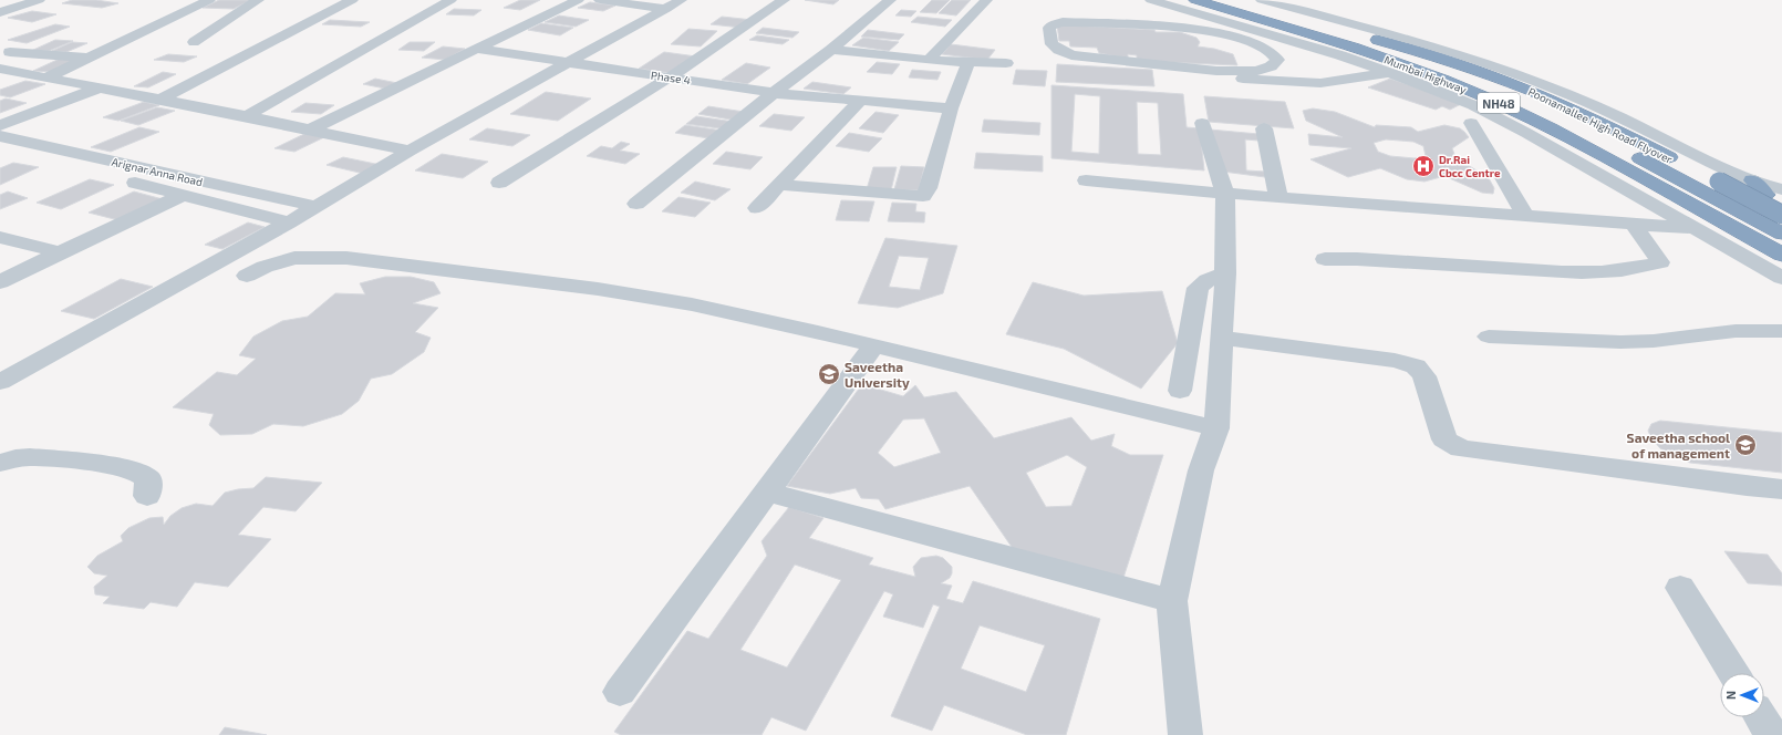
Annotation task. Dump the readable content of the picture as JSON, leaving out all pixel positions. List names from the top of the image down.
{
  "streets": {
    "highway": ["Mumbai Highway", "NH48", "Poonamallee High Road Flyover"],
    "street": ["Phase 4", "Arignar Anna Road"]
  },
  "places": {
    "hospital": ["Dr.Rai Cbcc Centre"],
    "school or university": ["Saveetha University", "Saveetha school of management"]
  },
  "north": "left"
}
